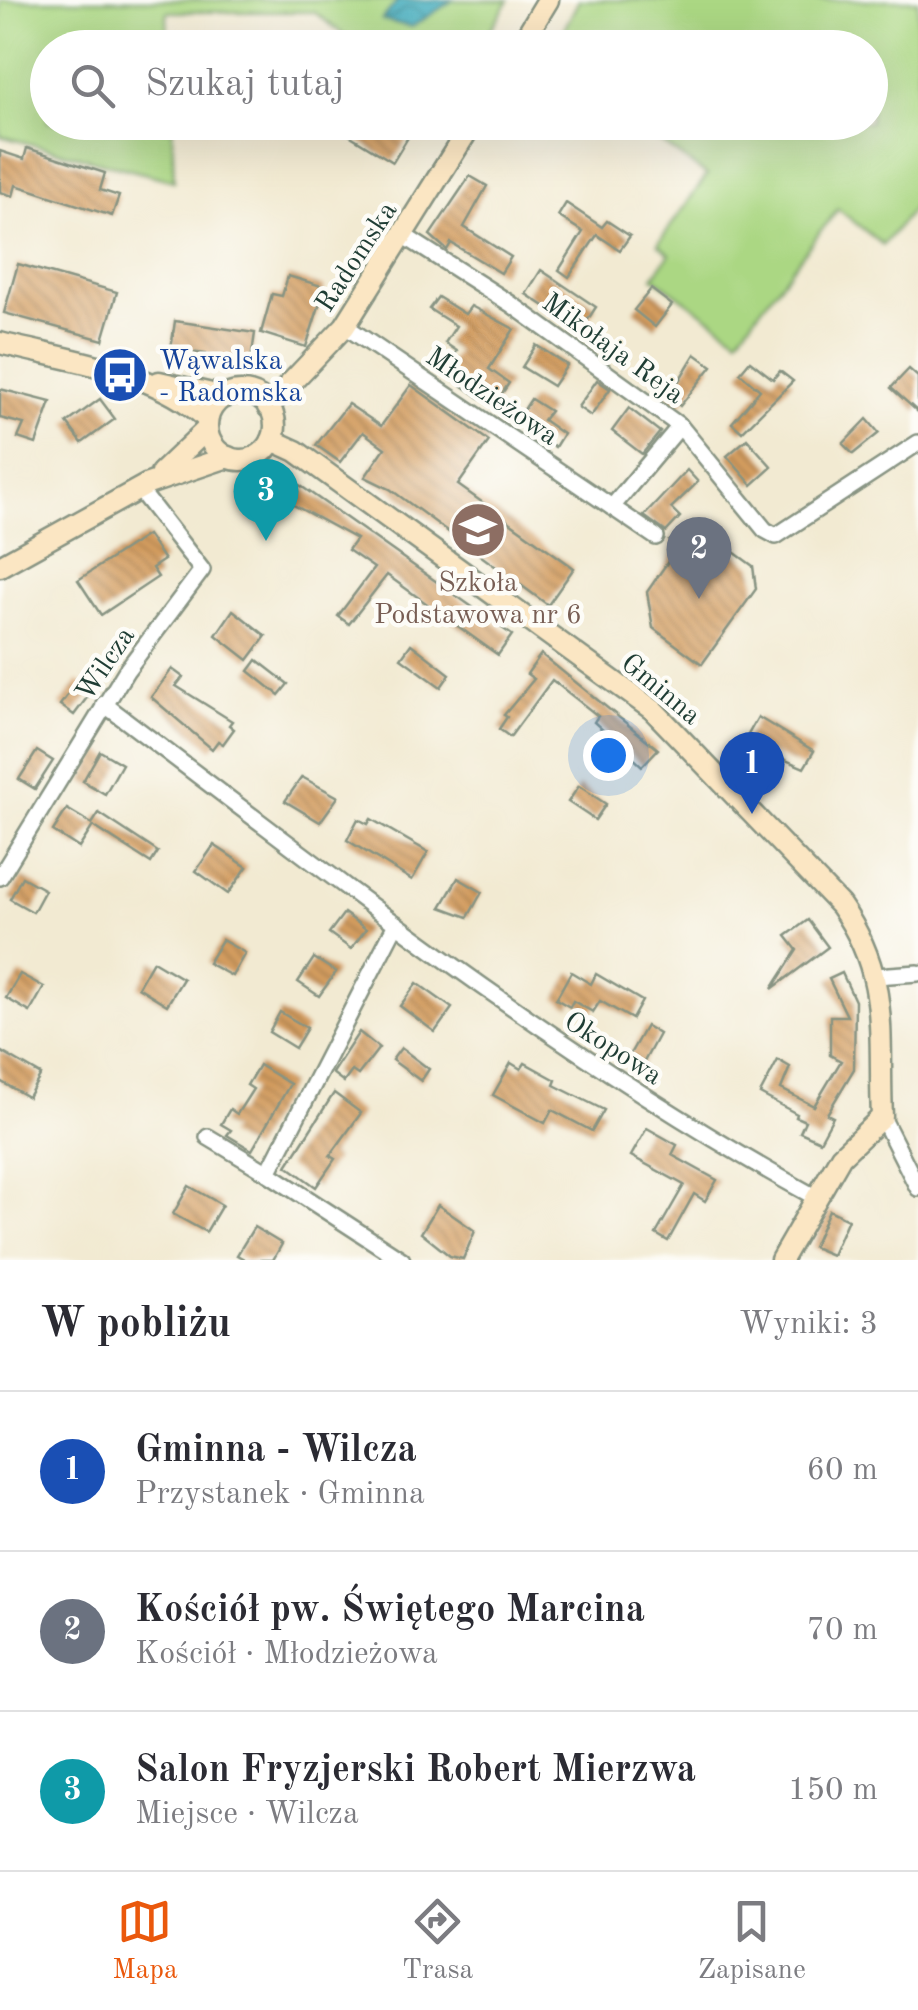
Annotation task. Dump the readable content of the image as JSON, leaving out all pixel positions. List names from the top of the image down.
{
  "streets": {
    "street": [
      "Radomska",
      "Mikołaja Reja",
      "Młodzieżowa",
      "Wilcza",
      "Gminna",
      "Okopowa"
    ]
  },
  "crossings": [
    ["Radomska", "Mikołaja Reja"],
    ["Radomska", "Młodzieżowa"],
    ["Radomska", "Gminna"],
    ["Wilcza", "Okopowa"]
  ],
  "places": {
    "bus stop": ["Wąwalska - Radomska"],
    "school or university": ["Szkoła Podstawowa nr 6"]
  },
  "page": {
    "search": "Szukaj tutaj",
    "pins": ["3", "2", "1"],
    "heading": ["W pobliżu", "Wyniki: 3"],
    "list": [
      {
        "mark": "1",
        "name": "Gminna - Wilcza",
        "note": "Przystanek · Gminna",
        "value": "60 m"
      },
      {
        "mark": "2",
        "name": "Kościół pw. Świętego Marcina",
        "note": "Kościół · Młodzieżowa",
        "value": "70 m"
      },
      {
        "mark": "3",
        "name": "Salon Fryzjerski Robert Mierzwa",
        "note": "Miejsce · Wilcza",
        "value": "150 m"
      }
    ],
    "nav": ["Mapa", "Trasa", "Zapisane"]
  }
}
